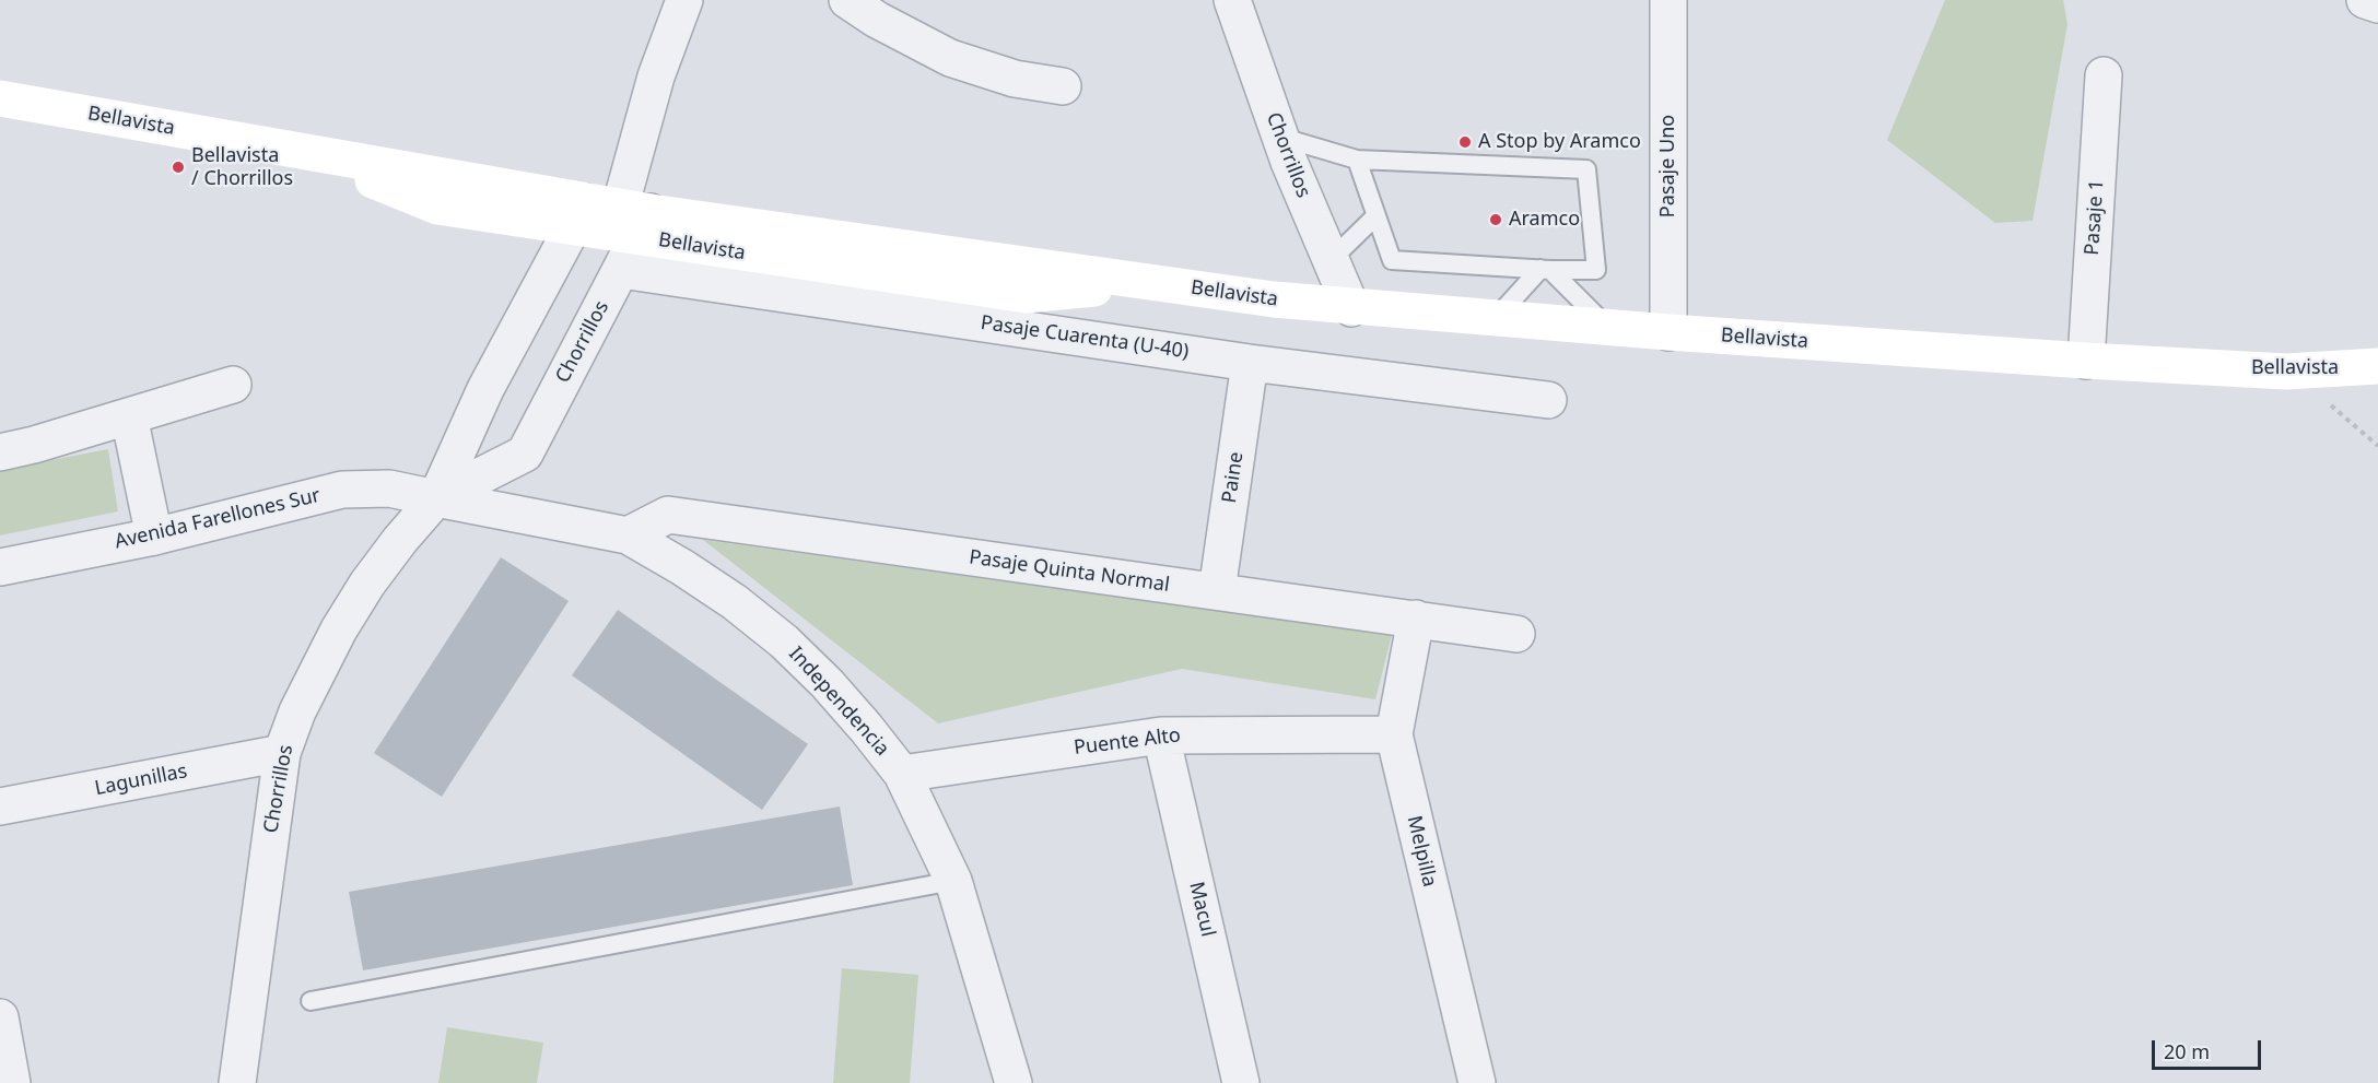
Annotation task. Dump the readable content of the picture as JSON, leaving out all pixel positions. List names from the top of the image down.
{
  "streets": {
    "main road": ["Bellavista"],
    "street": [
      "Chorrillos",
      "Pasaje Uno",
      "Pasaje 1",
      "Pasaje Cuarenta (U-40)",
      "Paine",
      "Avenida Farellones Sur",
      "Pasaje Quinta Normal",
      "Independencia",
      "Puente Alto",
      "Lagunillas",
      "Melpilla",
      "Macul"
    ]
  },
  "crossings": [
    ["Bellavista", "Chorrillos"],
    ["Bellavista", "Pasaje Uno"],
    ["Bellavista", "Pasaje 1"],
    ["Chorrillos", "Pasaje Cuarenta (U-40)"],
    ["Chorrillos", "Avenida Farellones Sur"],
    ["Chorrillos", "Independencia"],
    ["Chorrillos", "Lagunillas"],
    ["Pasaje Cuarenta (U-40)", "Paine"],
    ["Paine", "Pasaje Quinta Normal"],
    ["Avenida Farellones Sur", "Independencia"],
    ["Pasaje Quinta Normal", "Independencia"],
    ["Pasaje Quinta Normal", "Melpilla"],
    ["Independencia", "Puente Alto"],
    ["Puente Alto", "Melpilla"],
    ["Puente Alto", "Macul"]
  ],
  "places": ["A Stop by Aramco", "Bellavista / Chorrillos", "Aramco"],
  "scale_bar": "20 m"
}
